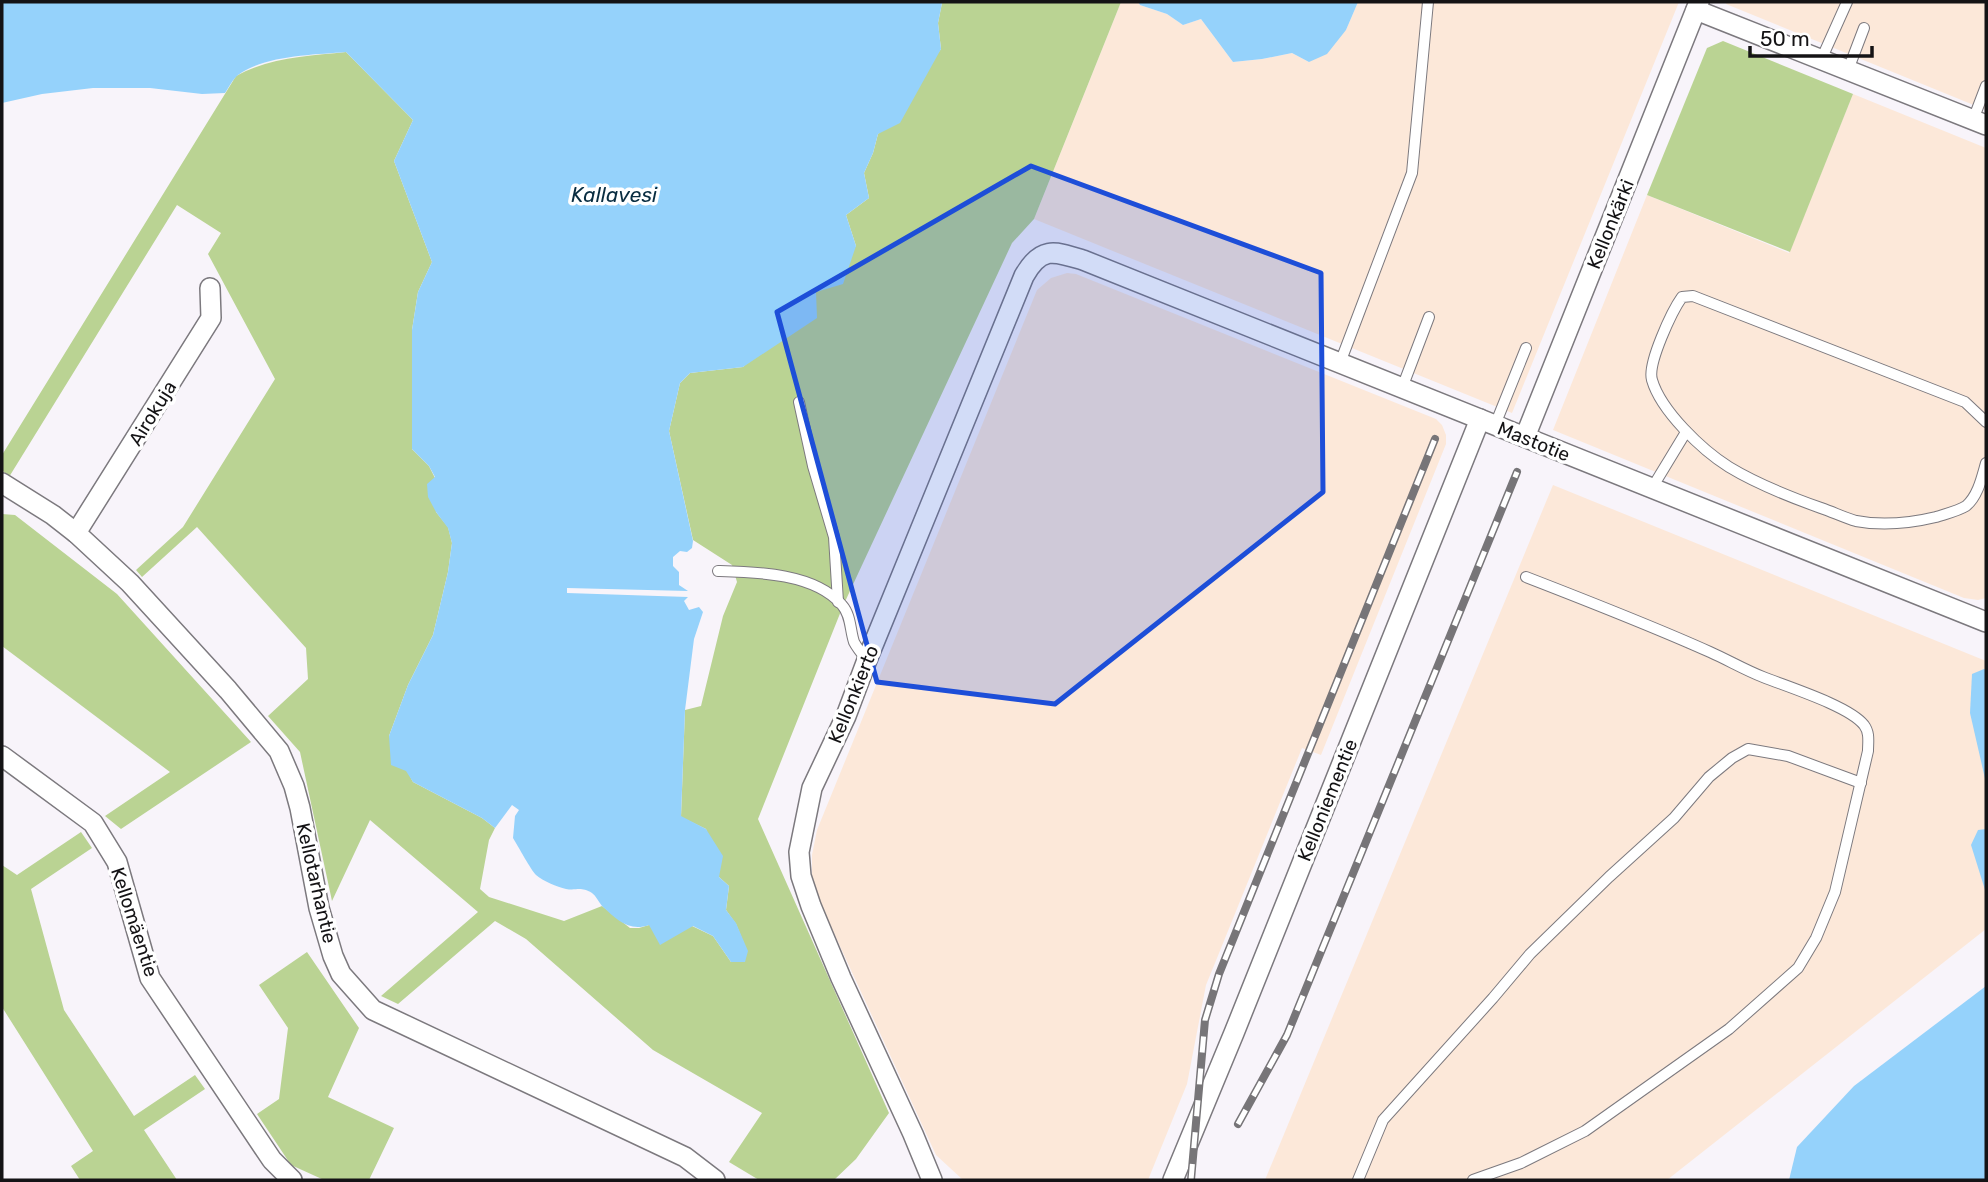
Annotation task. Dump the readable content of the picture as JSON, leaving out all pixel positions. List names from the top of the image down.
{
  "streets": {
    "street": [
      "Kellonkärki",
      "Airokuja",
      "Mastotie",
      "Kellonkierto",
      "Kelloniementie",
      "Kellotarhantie",
      "Kellomäentie"
    ]
  },
  "crossings": [
    ["Kellonkärki", "Mastotie"],
    ["Airokuja", "Kellotarhantie"],
    ["Mastotie", "Kellonkierto"],
    ["Mastotie", "Kelloniementie"]
  ],
  "water": ["Kallavesi"],
  "scale_bar": "50 m"
}
